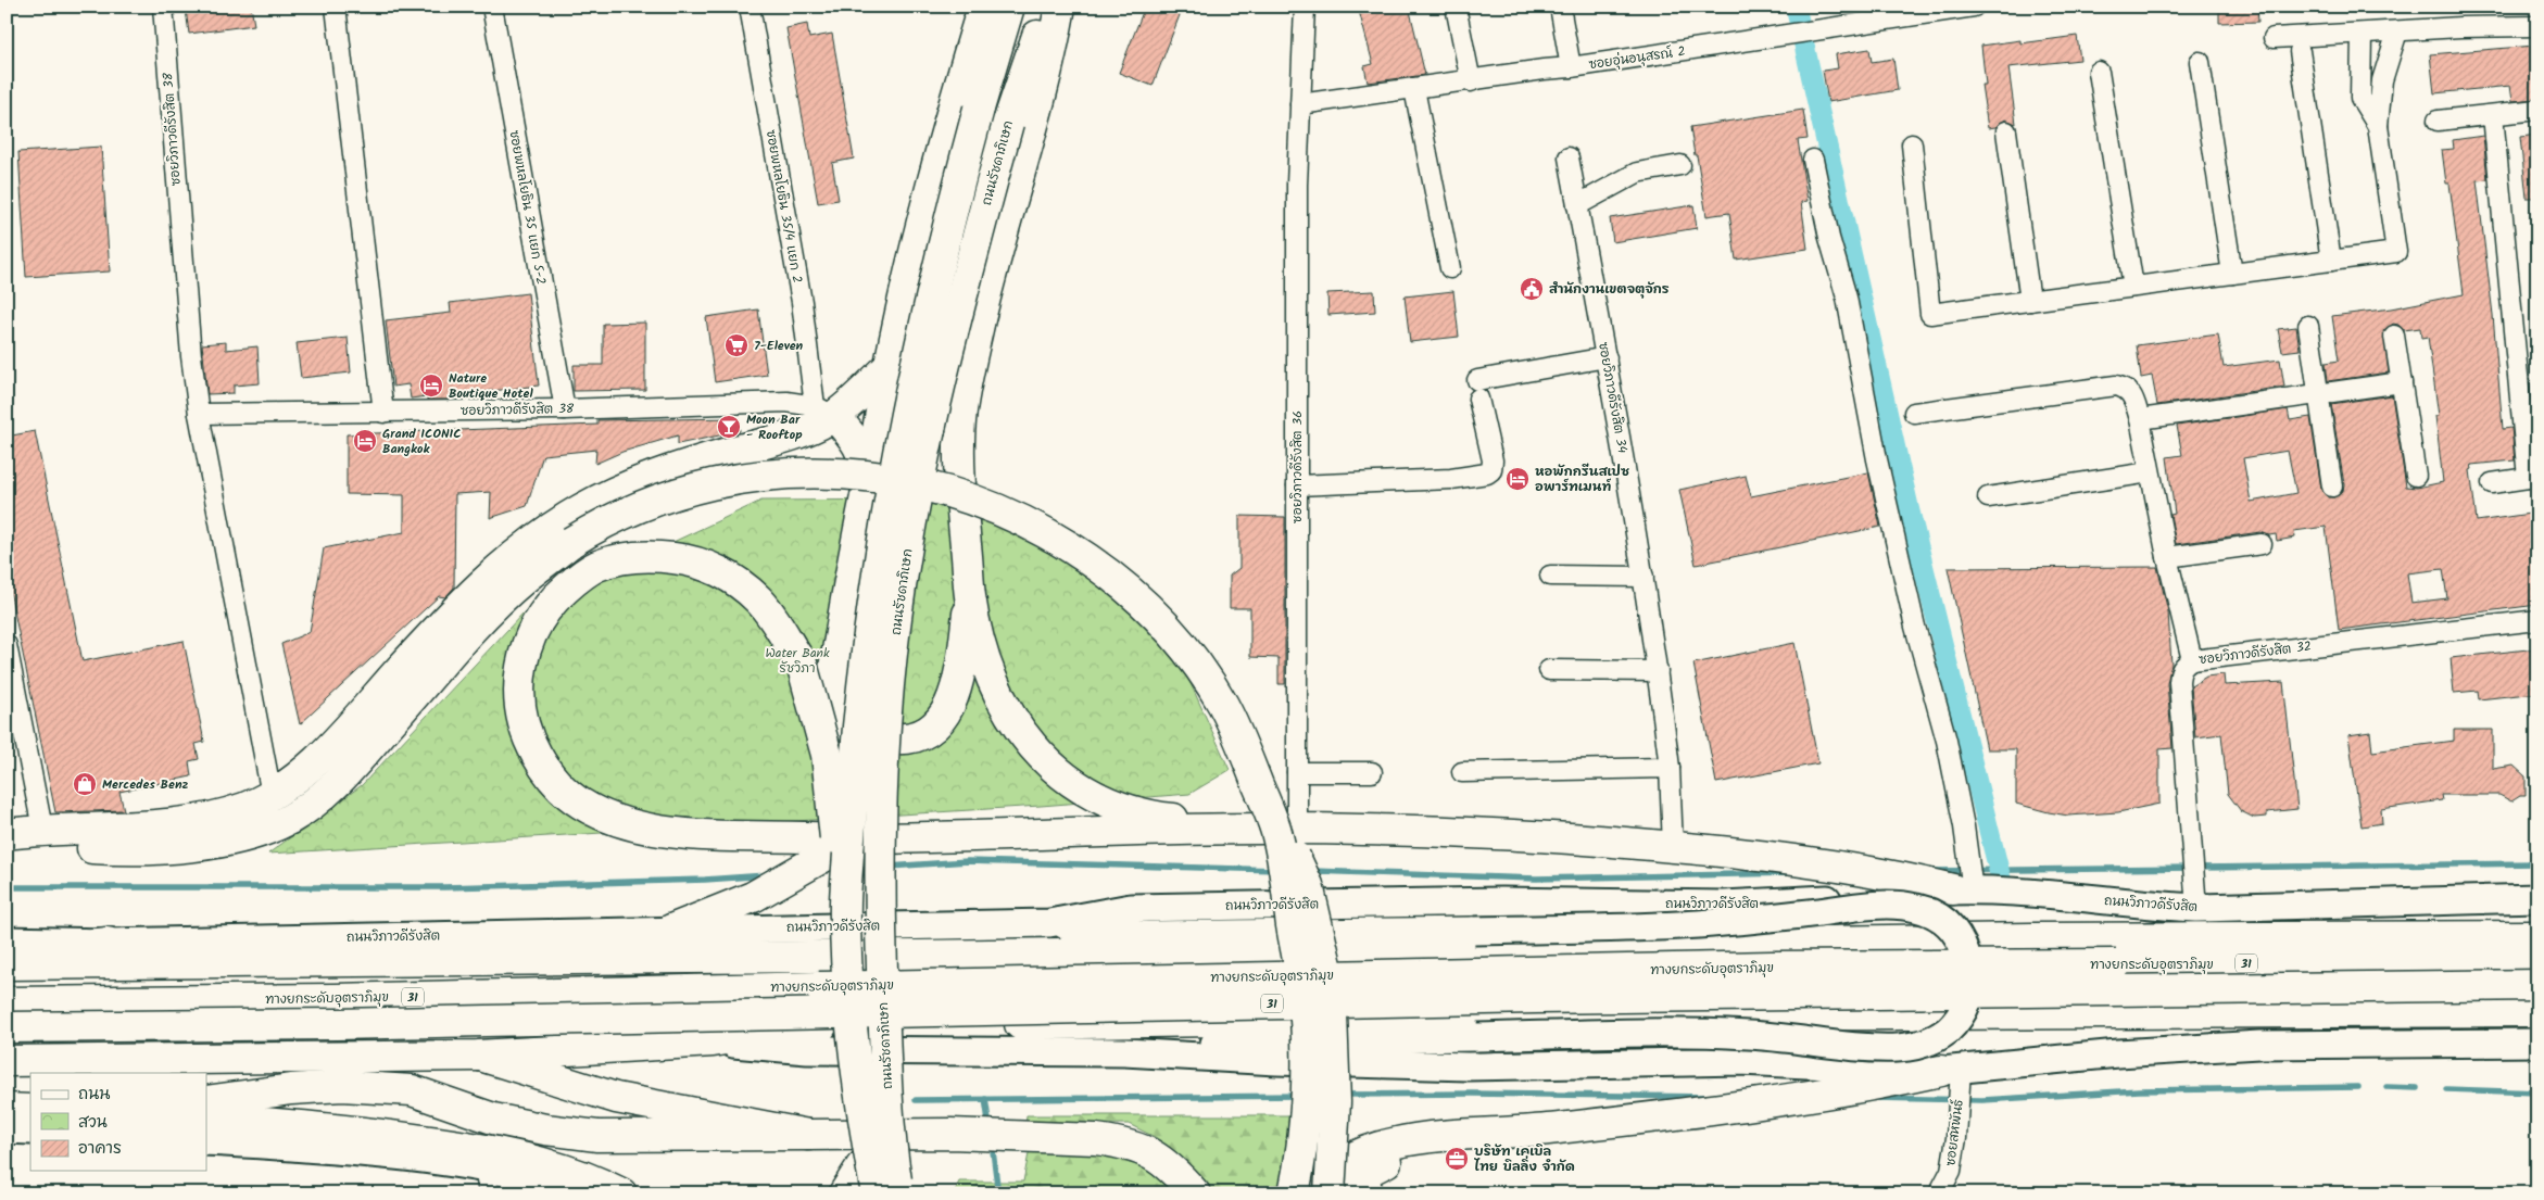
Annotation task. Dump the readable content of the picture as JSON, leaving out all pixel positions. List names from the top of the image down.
{
  "streets": {
    "main road": [
      "ถนนรัชดาภิเษก",
      "ถนนวิภาวดีรังสิต",
      "31",
      "ทางยกระดับอุตราภิมุข"
    ],
    "street": [
      "ซอยอุ่นอนุสรณ์ 2",
      "ซอยวิภาวดีรังสิต 38",
      "ซอยพหลโยธิน 35/4 แยก 2",
      "ซอยพหลโยธิน 35 แยก 5-2",
      "ซอยวิภาวดีรังสิต 34",
      "ซอยวิภาวดีรังสิต 36",
      "ซอยวิภาวดีรังสิต 32",
      "ซอยสหพันธ์"
    ]
  },
  "crossings": [
    ["ซอยอุ่นอนุสรณ์ 2", "ซอยวิภาวดีรังสิต 36"],
    ["ซอยวิภาวดีรังสิต 38", "ซอยพหลโยธิน 35/4 แยก 2"],
    ["ซอยวิภาวดีรังสิต 38", "ซอยพหลโยธิน 35 แยก 5-2"],
    ["ซอยวิภาวดีรังสิต 32", "ถนนวิภาวดีรังสิต"],
    ["31", "ซอยสหพันธ์"]
  ],
  "parks": ["Water Bank รัชวิภา"],
  "places": {
    "public building": ["สำนักงานเขตจตุจักร"],
    "supermarket": ["7-Eleven"],
    "hotel": ["Nature Boutique Hotel", "Grand ICONIC Bangkok", "หอพักกรีนสเปซ อพาร์ทเมนท์"],
    "bar": ["Moon Bar - Rooftop"],
    "shop": ["Mercedes Benz"],
    "office": ["บริษัท เคเบิล ไทย บิลลิ่ง จำกัด"]
  },
  "legend": ["ถนน", "สวน", "อาคาร"]
}
